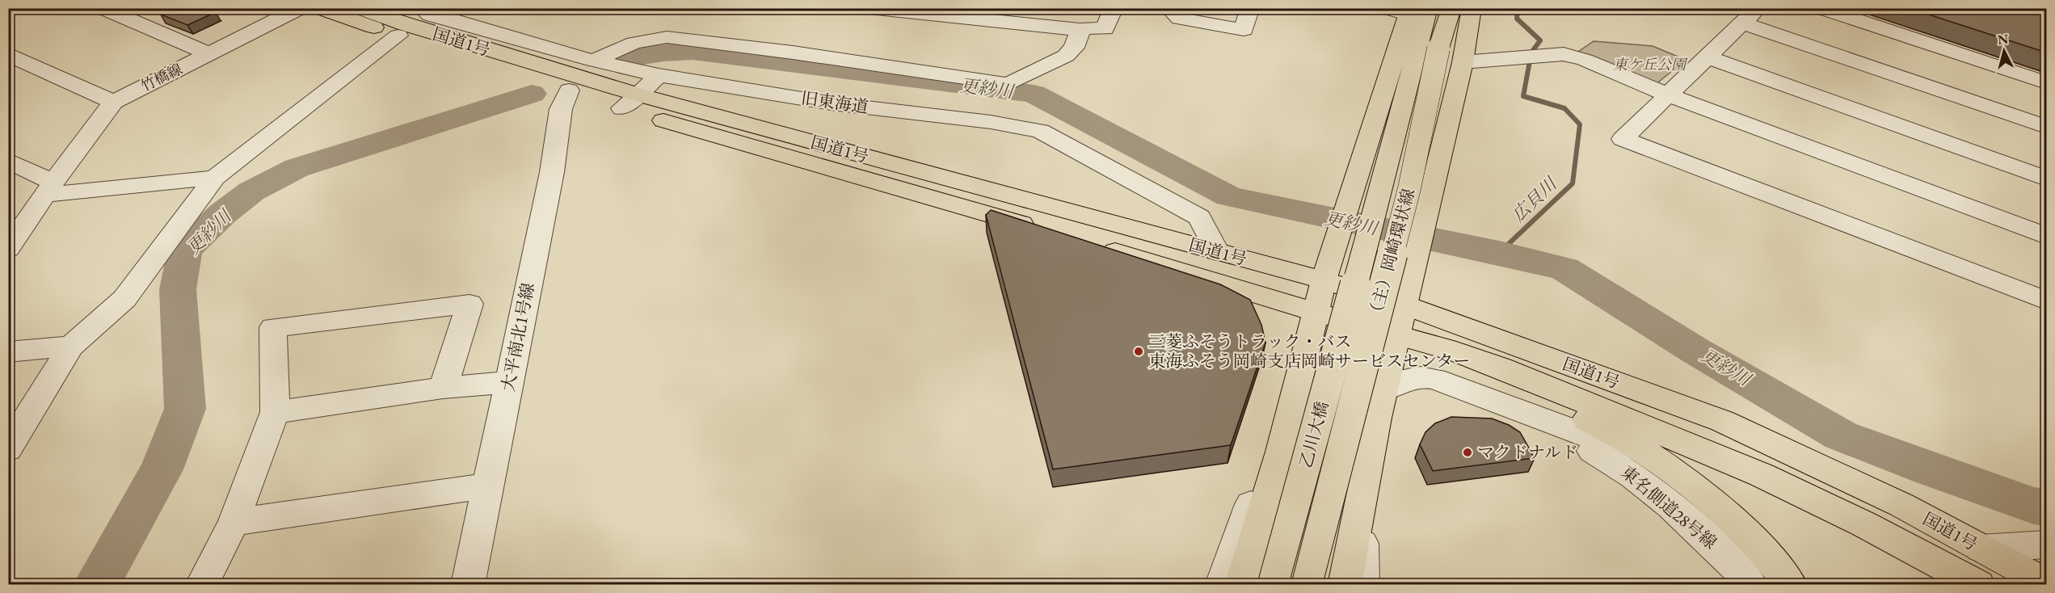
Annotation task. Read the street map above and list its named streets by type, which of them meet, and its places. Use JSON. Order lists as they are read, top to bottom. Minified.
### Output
{"streets":{"main road":["国道1号","（主）岡崎環状線","乙川大橋"],"street":["竹橋線","旧東海道","大平南北1号線","東名側道28号線"]},"crossings":[["国道1号","旧東海道"],["国道1号","大平南北1号線"],["（主）岡崎環状線","乙川大橋"]],"water":["更紗川","広貝川"],"parks":["東ケ丘公園"],"places":["三菱ふそうトラック・バス 東海ふそう岡崎支店岡崎サービスセンター","マクドナルド"],"north":"top"}
